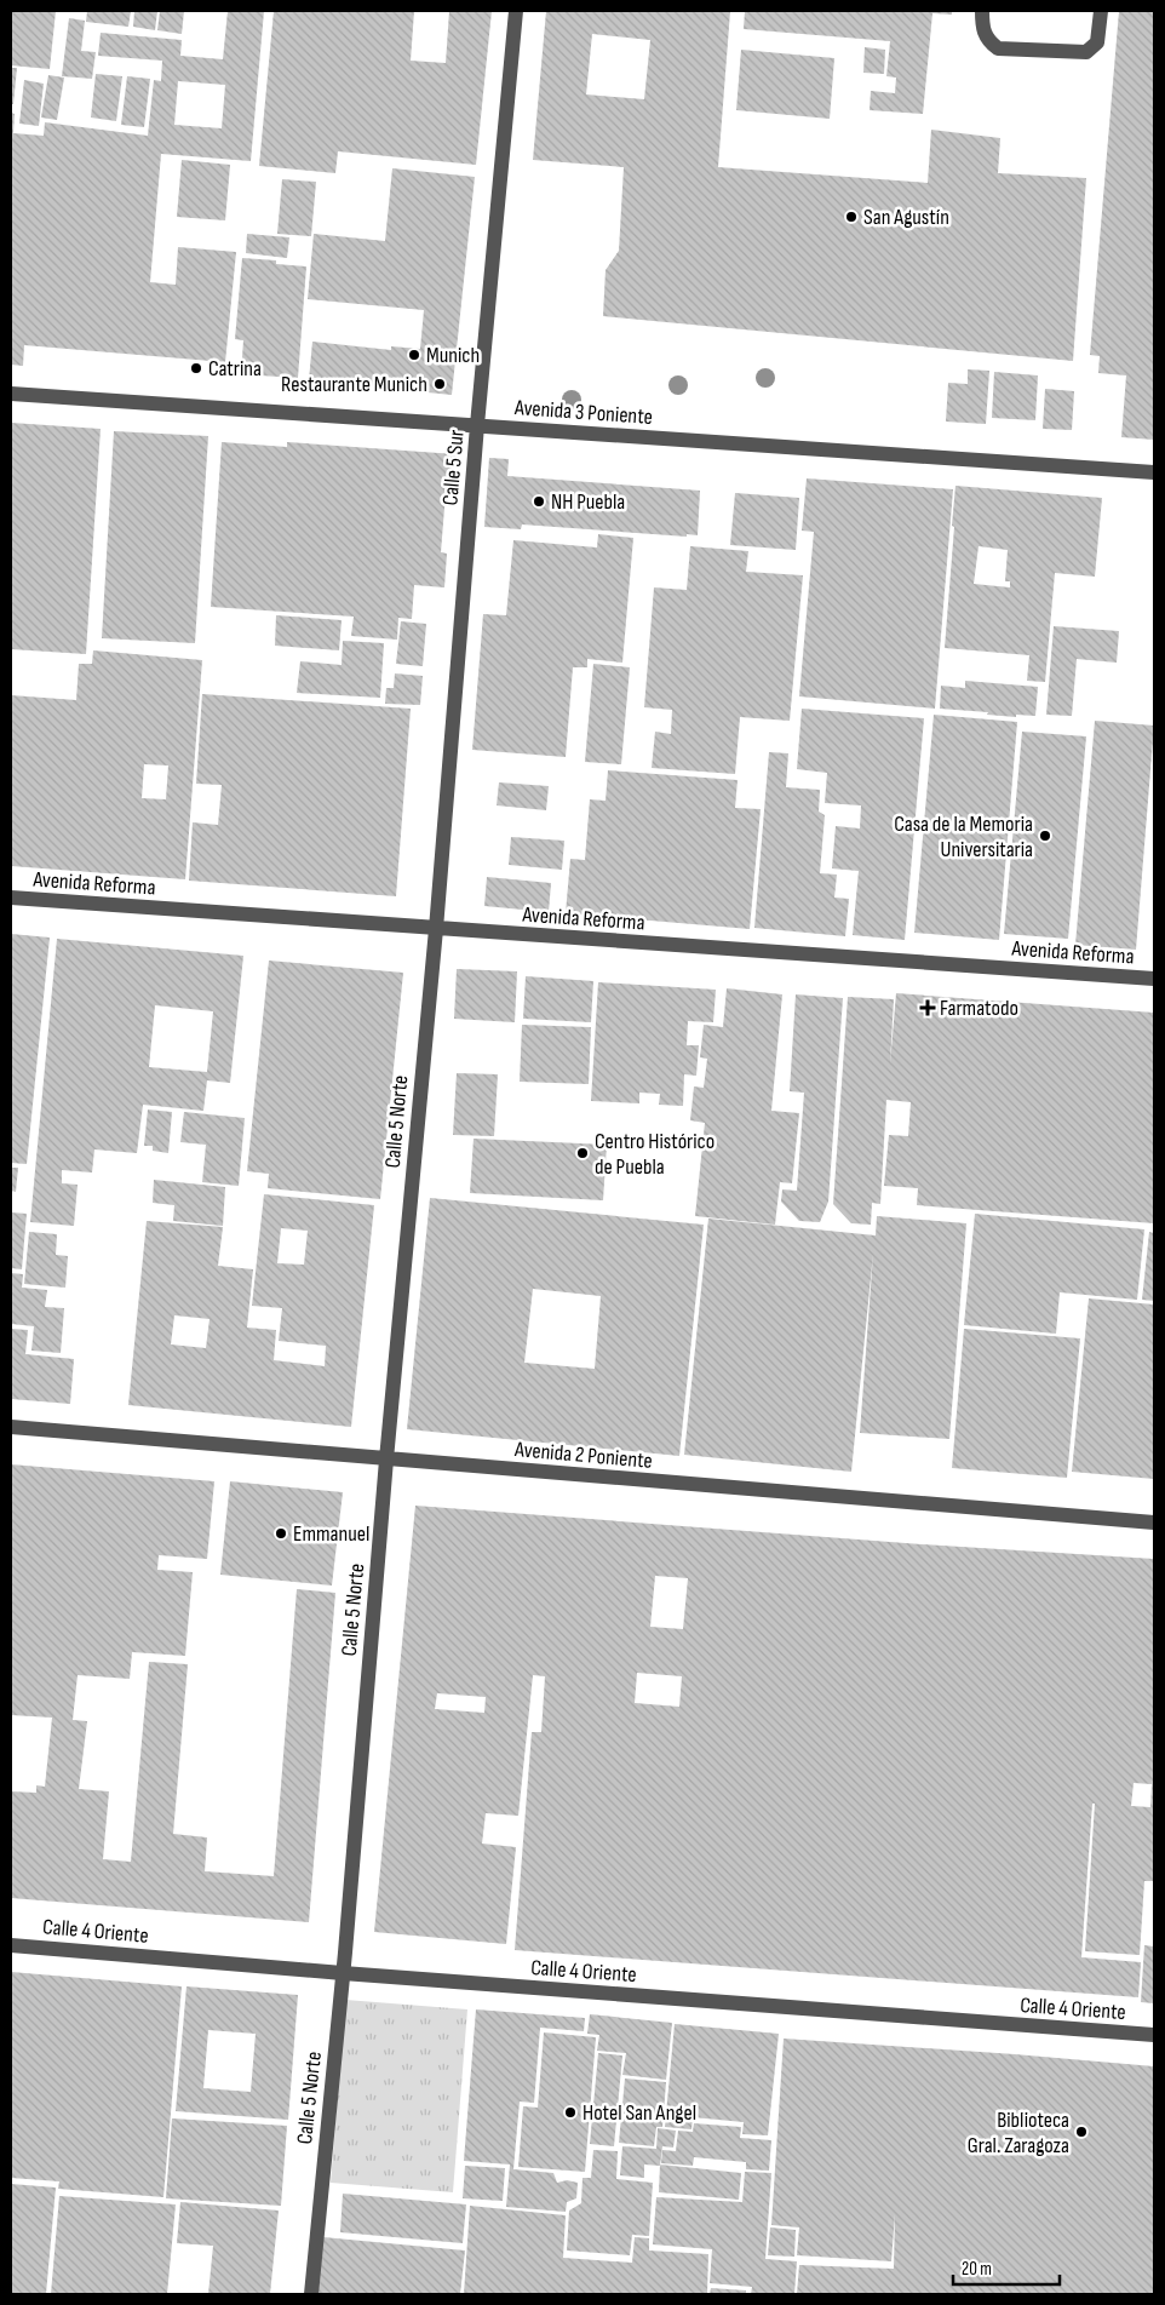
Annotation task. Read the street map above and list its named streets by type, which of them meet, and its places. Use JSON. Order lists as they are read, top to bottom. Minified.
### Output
{"streets":{"street":["Avenida 3 Poniente","Calle 5 Sur","Avenida Reforma","Calle 5 Norte","Avenida 2 Poniente","Calle 4 Oriente"]},"crossings":[["Avenida 3 Poniente","Calle 5 Sur"],["Calle 5 Sur","Avenida Reforma"],["Calle 5 Sur","Calle 5 Norte"],["Avenida Reforma","Calle 5 Norte"],["Calle 5 Norte","Avenida 2 Poniente"],["Calle 5 Norte","Calle 4 Oriente"]],"places":{"other":["San Agustín","Munich","Catrina","Restaurante Munich","NH Puebla","Casa de la Memoria Universitaria","Centro Histórico de Puebla","Emmanuel","Hotel San Angel","Biblioteca Gral. Zaragoza"],"health":["Farmatodo"]},"scale_bar":"20 m"}
